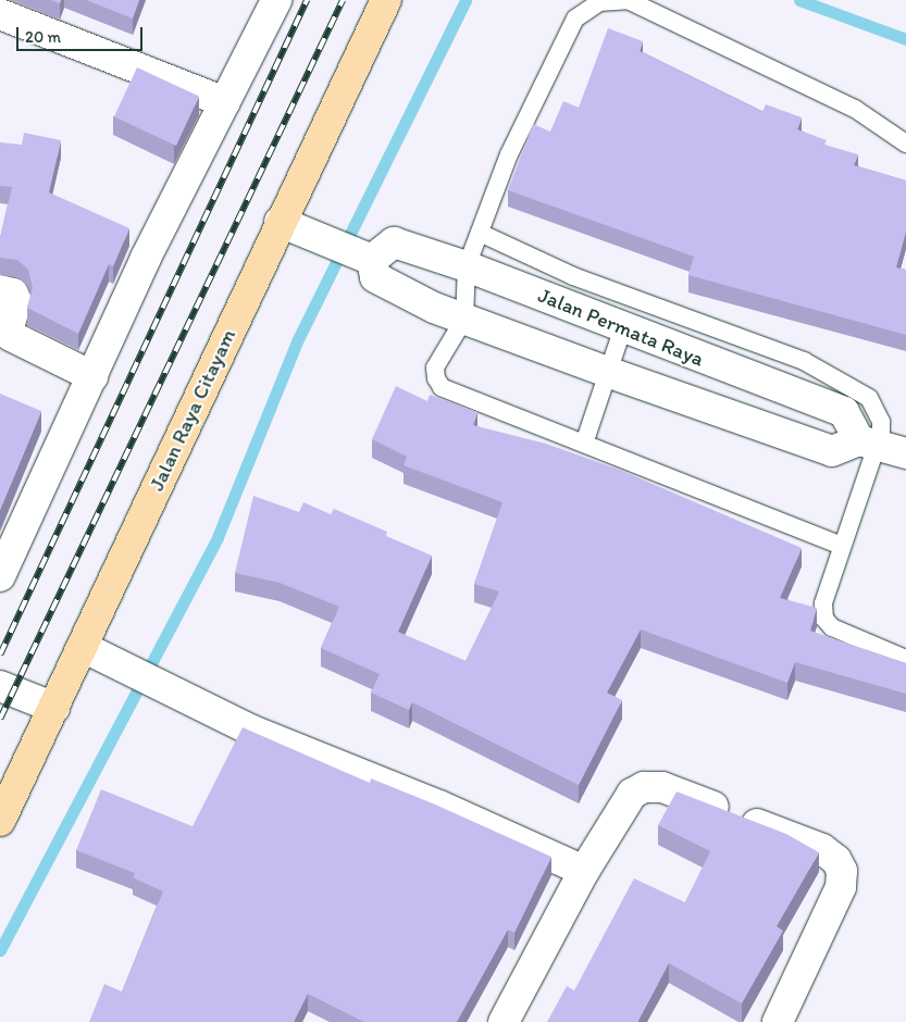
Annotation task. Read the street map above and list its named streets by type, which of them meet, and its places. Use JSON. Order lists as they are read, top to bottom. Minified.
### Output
{"streets":{"main road":["Jalan Raya Citayam"],"street":["Jalan Permata Raya"]},"scale_bar":"20 m"}
